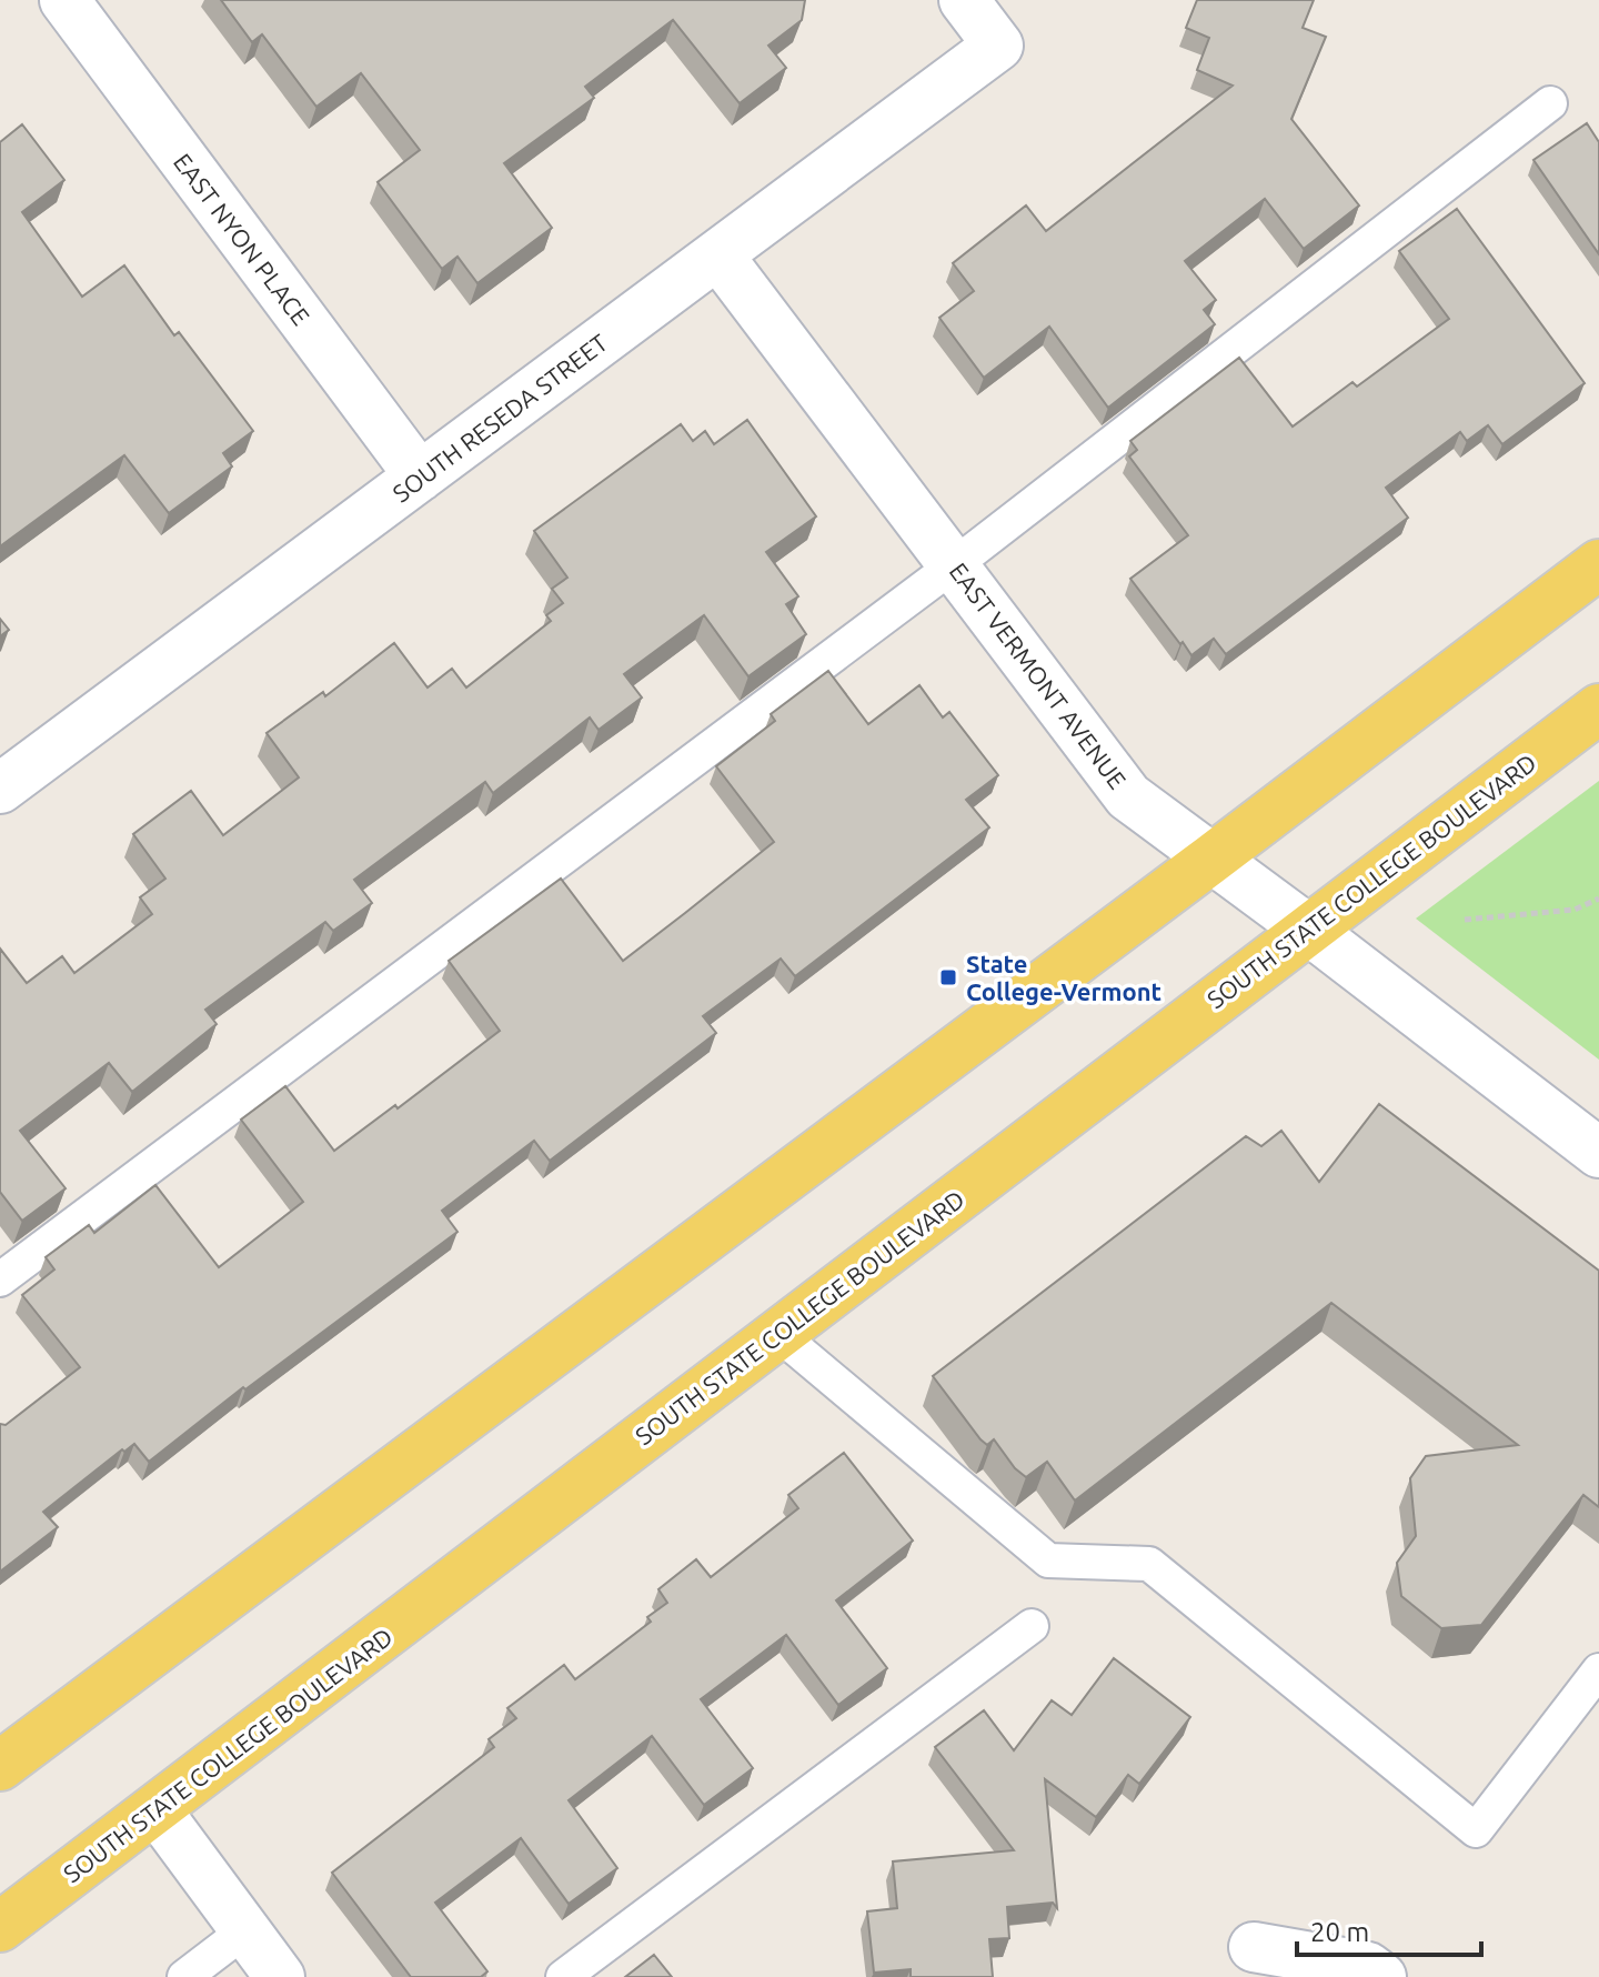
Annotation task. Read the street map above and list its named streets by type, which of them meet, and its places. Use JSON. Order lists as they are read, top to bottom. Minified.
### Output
{"streets":{"main road":["SOUTH STATE COLLEGE BOULEVARD"],"street":["EAST NYON PLACE","SOUTH RESEDA STREET","EAST VERMONT AVENUE"]},"crossings":[["EAST NYON PLACE","SOUTH RESEDA STREET"],["SOUTH RESEDA STREET","EAST VERMONT AVENUE"],["EAST VERMONT AVENUE","SOUTH STATE COLLEGE BOULEVARD"]],"places":{"transit":["State College-Vermont"]},"scale_bar":"20 m"}
